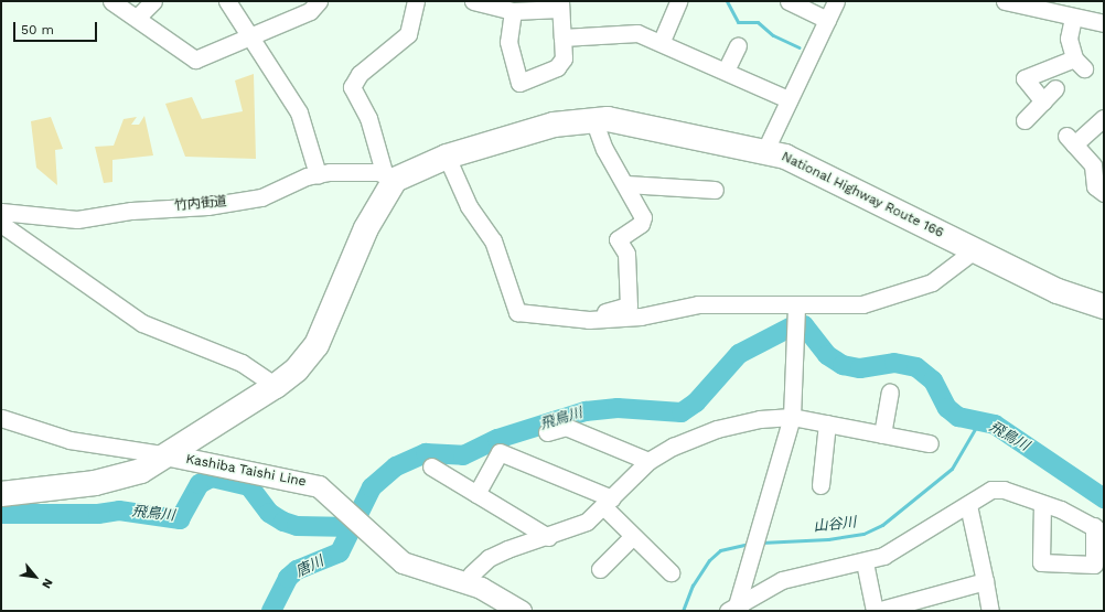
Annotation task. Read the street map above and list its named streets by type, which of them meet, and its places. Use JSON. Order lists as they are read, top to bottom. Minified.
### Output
{"streets":{"highway":["National Highway Route 166"],"main road":["Kashiba Taishi Line"],"street":["竹内街道"]},"crossings":[["National Highway Route 166","竹内街道"]],"water":["飛鳥川","山谷川","唐川"],"scale_bar":"50 m","north":"bottom right"}
